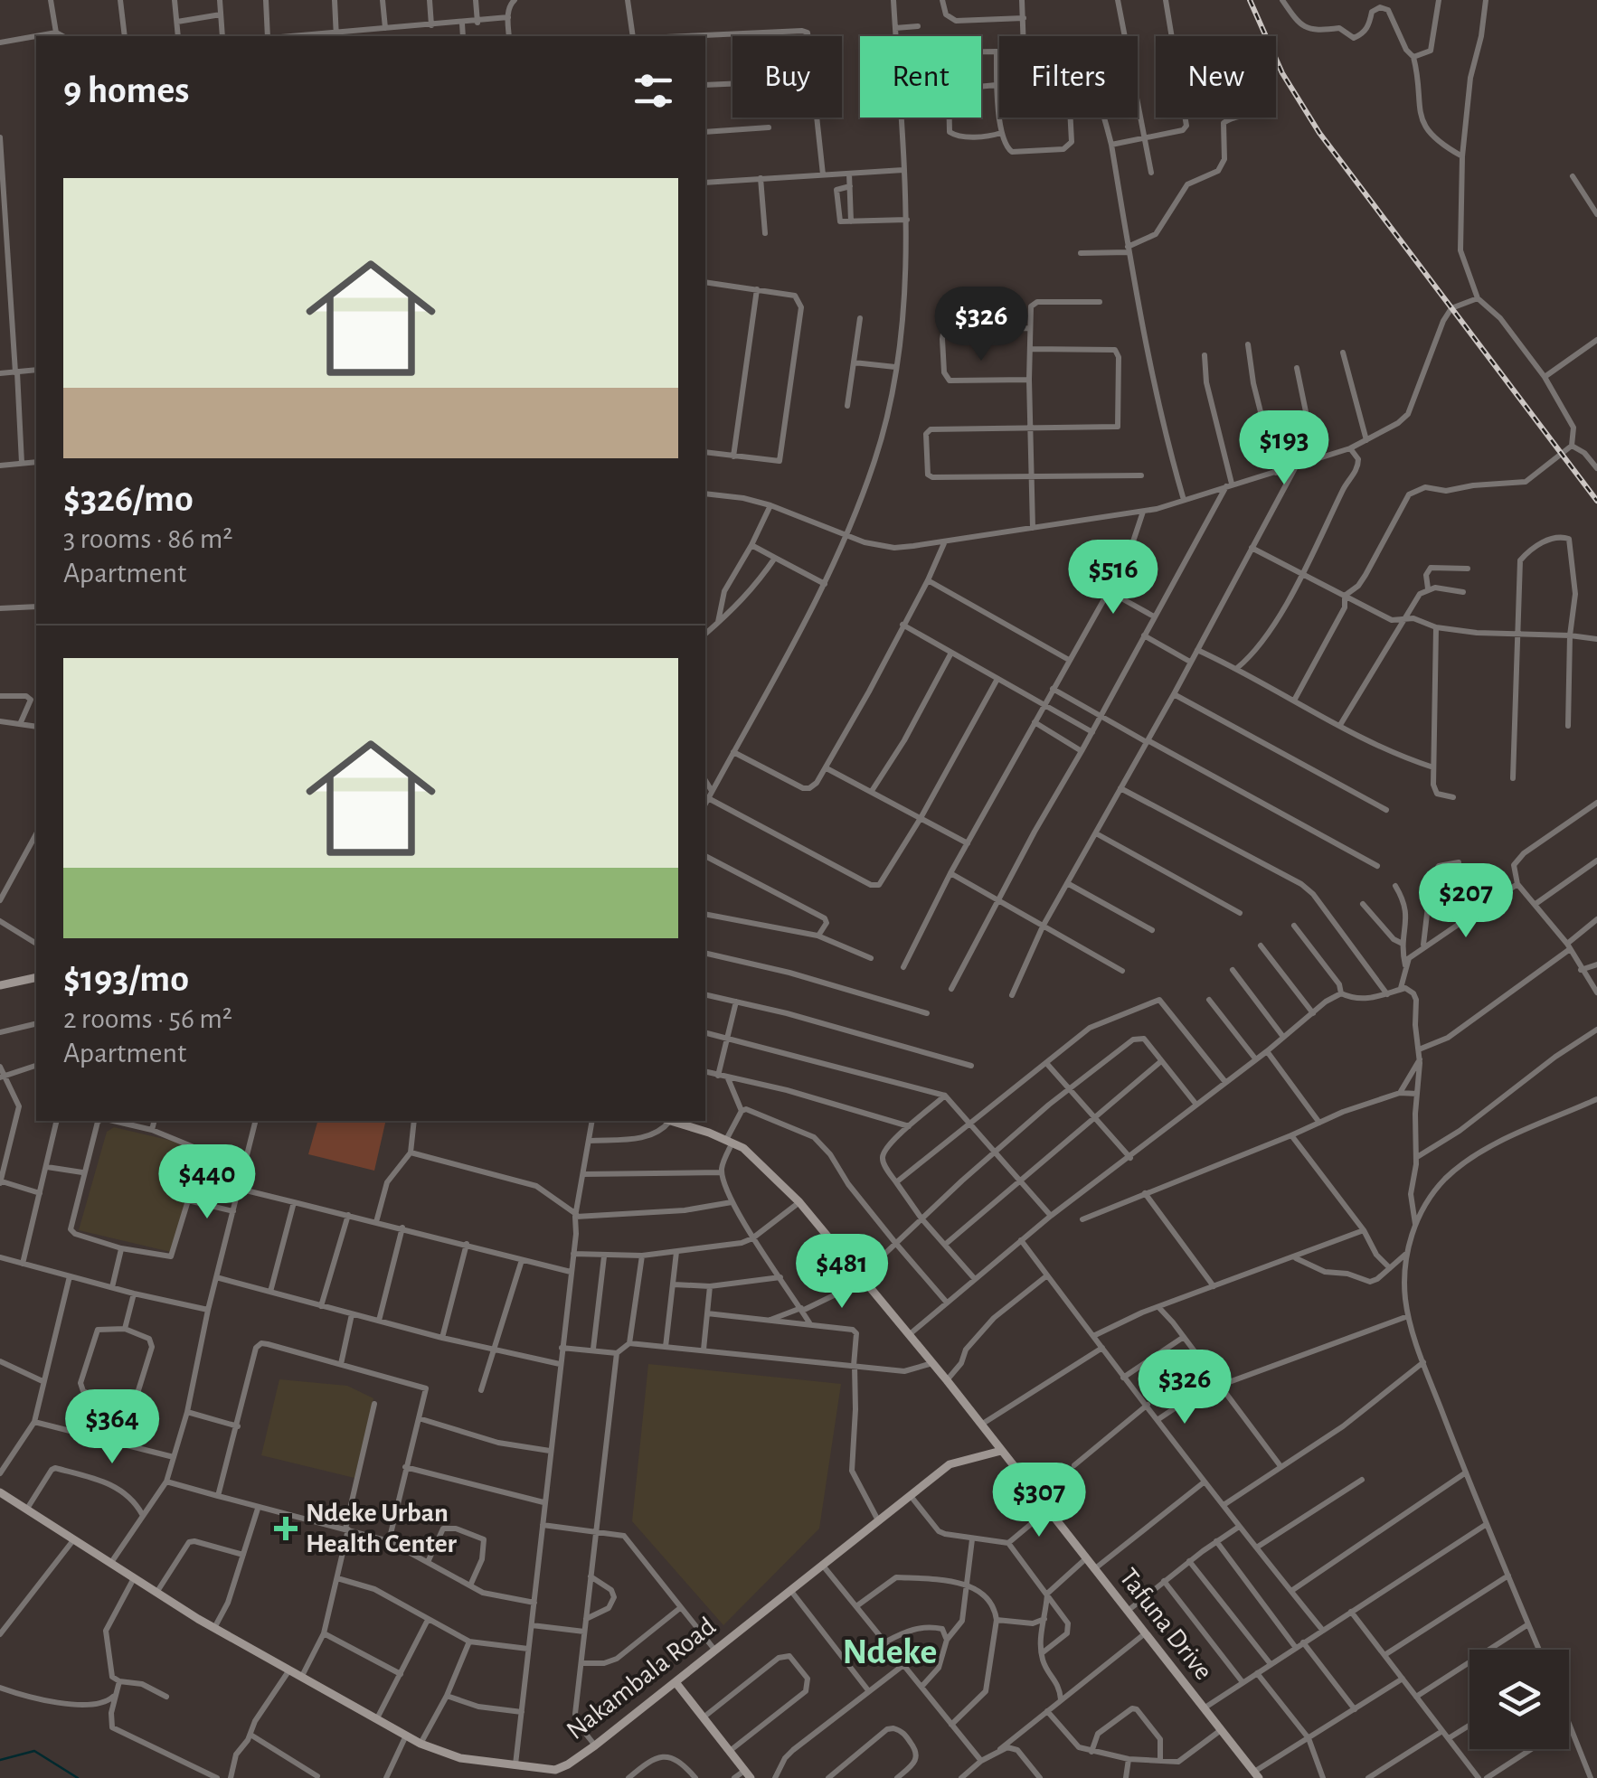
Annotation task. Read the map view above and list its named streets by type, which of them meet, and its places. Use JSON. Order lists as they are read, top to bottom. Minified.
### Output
{"streets":{"main road":["Tafuna Drive","Nakambala Road"]},"crossings":[["Tafuna Drive","Nakambala Road"]],"districts":["Ndeke"],"places":{"health":["Ndeke Urban Health Center"]},"page":{"chip":["Buy","Rent","Filters","New"],"heading":"9 homes","list":[{"name":"$326/mo","note":"3 rooms · 86 m² · Apartment"},{"name":"$193/mo","note":"2 rooms · 56 m² · Apartment"}],"price":["$326","$193","$516","$207","$440","$481","$326","$364","$307"]}}
